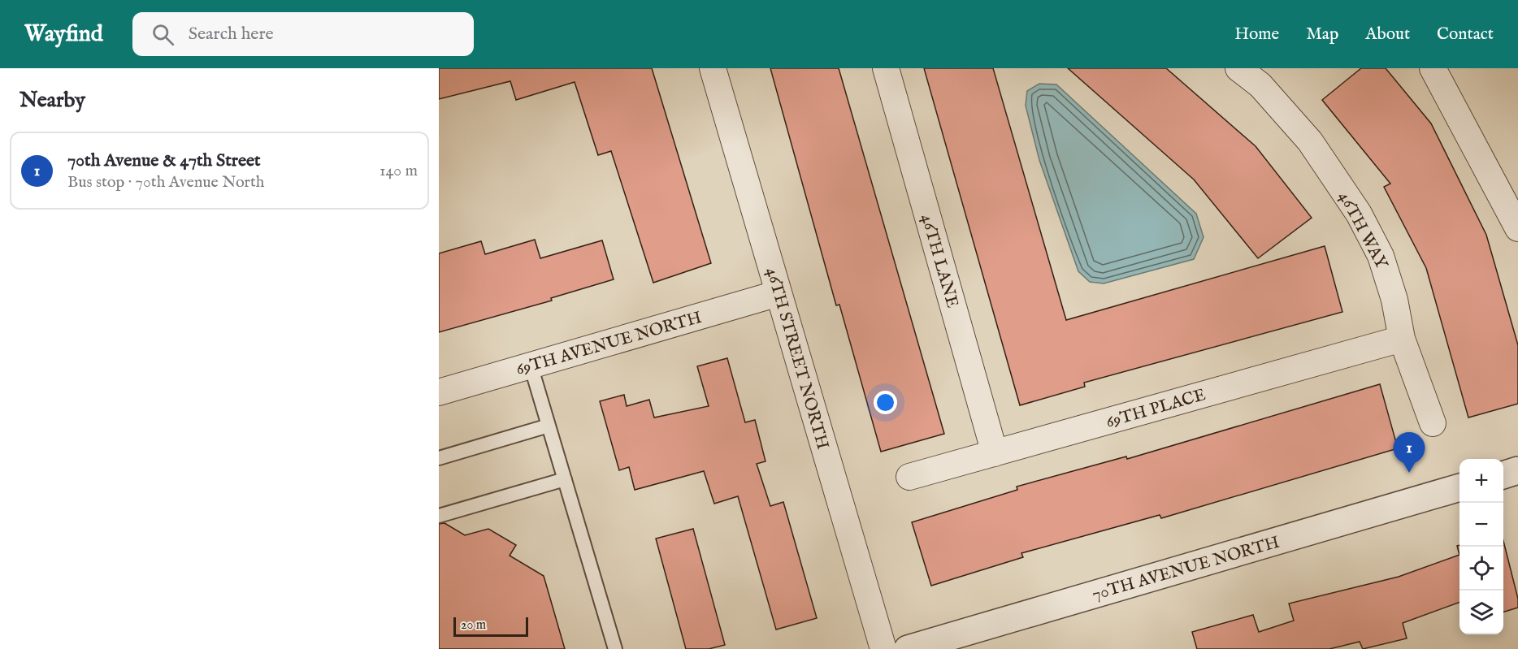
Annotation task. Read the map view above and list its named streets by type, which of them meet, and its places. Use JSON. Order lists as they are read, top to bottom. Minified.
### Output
{"streets":{"street":["46TH WAY","46TH LANE","69TH AVENUE NORTH","46TH STREET NORTH","69TH PLACE","70TH AVENUE NORTH"]},"crossings":[["46TH WAY","69TH PLACE"],["46TH LANE","69TH PLACE"],["69TH AVENUE NORTH","46TH STREET NORTH"]],"scale_bar":"20 m","page":{"header":"Wayfind","search":"Search here","nav":["Home","Map","About","Contact"],"heading":"Nearby","list":[{"mark":"1","name":"70th Avenue & 47th Street","note":"Bus stop · 70th Avenue North","value":"140 m"}],"pins":"1","map_buttons":["+","−"],"scale":"20 m"}}
